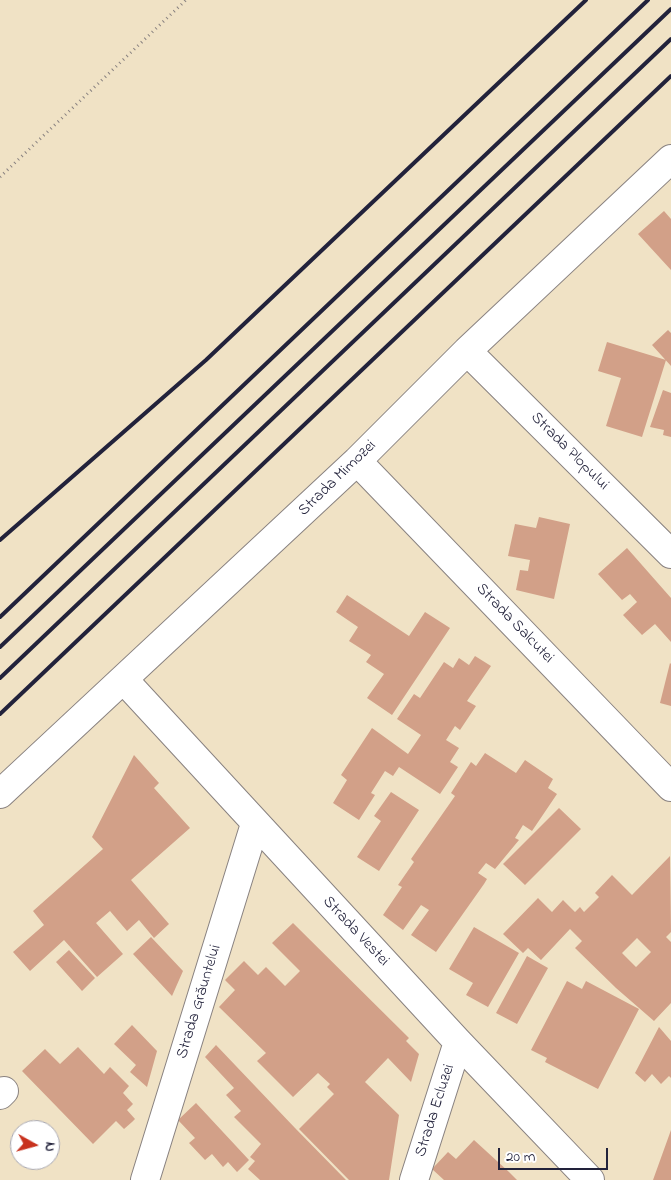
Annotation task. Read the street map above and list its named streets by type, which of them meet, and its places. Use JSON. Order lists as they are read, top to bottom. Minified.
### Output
{"streets":{"street":["Strada Plopului","Strada Mimozei","Strada Salcutei","Strada Vestei","Strada Grăuntelui","Strada Ecluzei"]},"crossings":[["Strada Plopului","Strada Mimozei"],["Strada Mimozei","Strada Salcutei"],["Strada Mimozei","Strada Vestei"],["Strada Vestei","Strada Grăuntelui"],["Strada Vestei","Strada Ecluzei"]],"scale_bar":"20 m","north":"right"}
